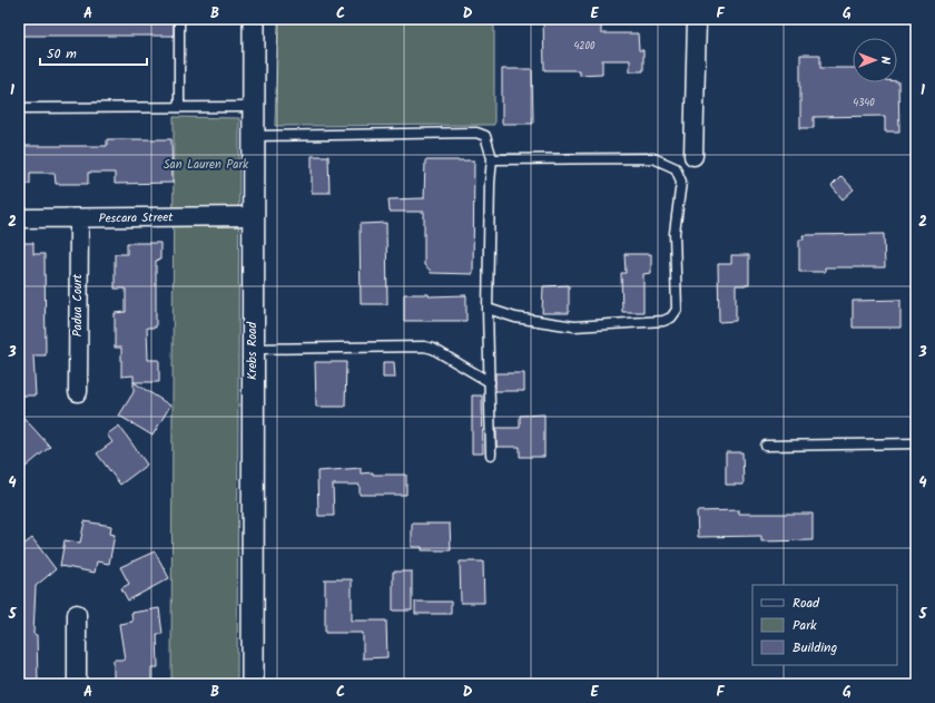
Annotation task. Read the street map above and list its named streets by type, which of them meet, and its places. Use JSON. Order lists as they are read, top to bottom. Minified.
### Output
{"streets":{"street":["Pescara Street","Padua Court","Krebs Road"]},"crossings":[["Pescara Street","Padua Court"],["Pescara Street","Krebs Road"]],"parks":["San Lauren Park"],"house_numbers":["4200","4340"],"legend":["Road","Park","Building"],"scale_bar":"50 m","north":"right","grid":{"columns":["A","B","C","D","E","F","G"],"rows":["1","2","3","4","5"]}}
